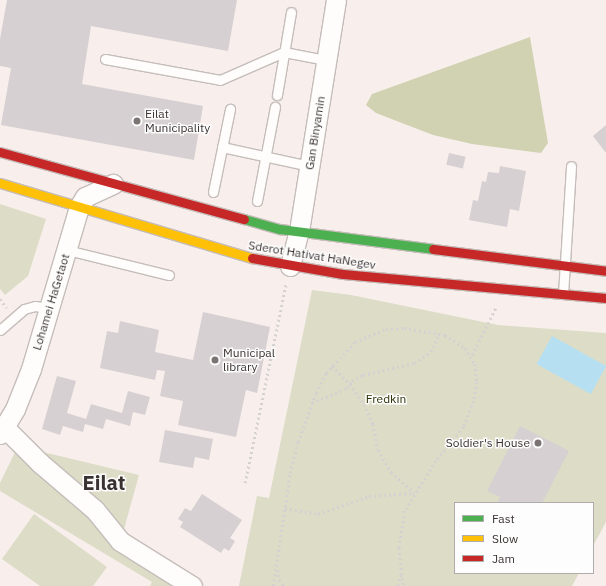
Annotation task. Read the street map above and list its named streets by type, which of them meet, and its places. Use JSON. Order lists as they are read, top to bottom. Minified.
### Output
{"streets":{"main road":["Sderot Hativat HaNegev"],"street":["Gan Binyamin","Lohamei HaGetaot"]},"crossings":[["Gan Binyamin","Sderot Hativat HaNegev"],["Sderot Hativat HaNegev","Lohamei HaGetaot"]],"districts":["Eilat"],"parks":["Fredkin"],"places":["Eilat Municipality","Municipal library","Soldier's House"],"legend":["Fast","Slow","Jam"]}
